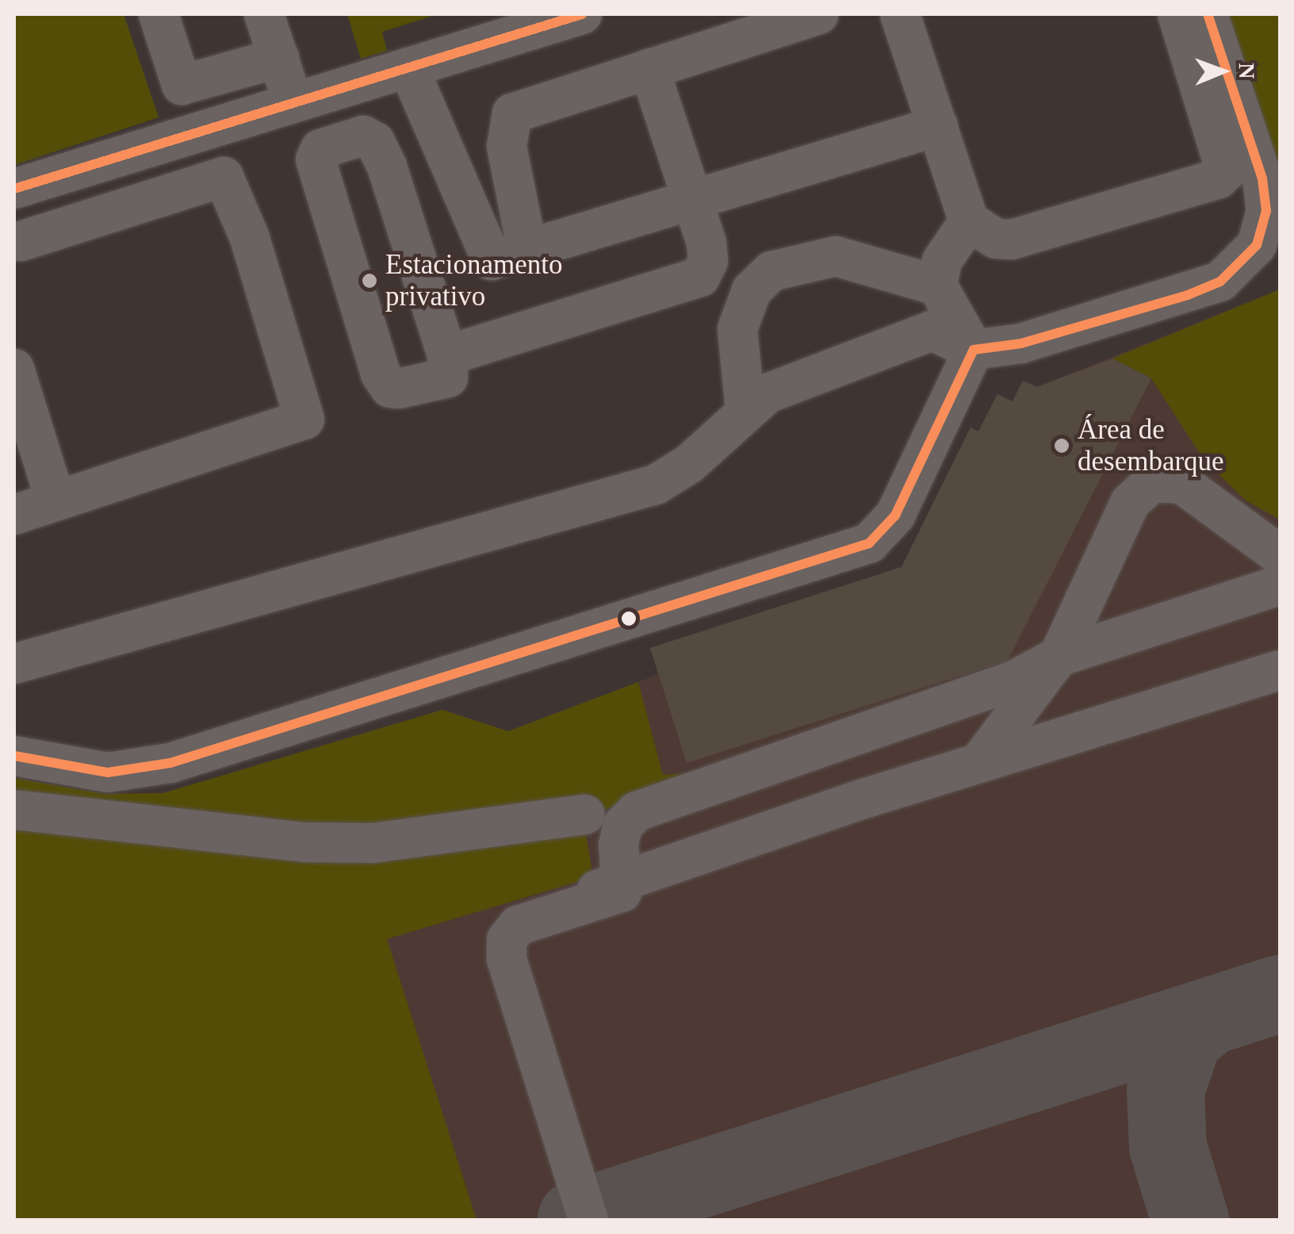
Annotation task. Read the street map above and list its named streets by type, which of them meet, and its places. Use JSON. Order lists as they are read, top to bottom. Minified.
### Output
{"places":["Estacionamento privativo","Área de desembarque"],"north":"right"}
